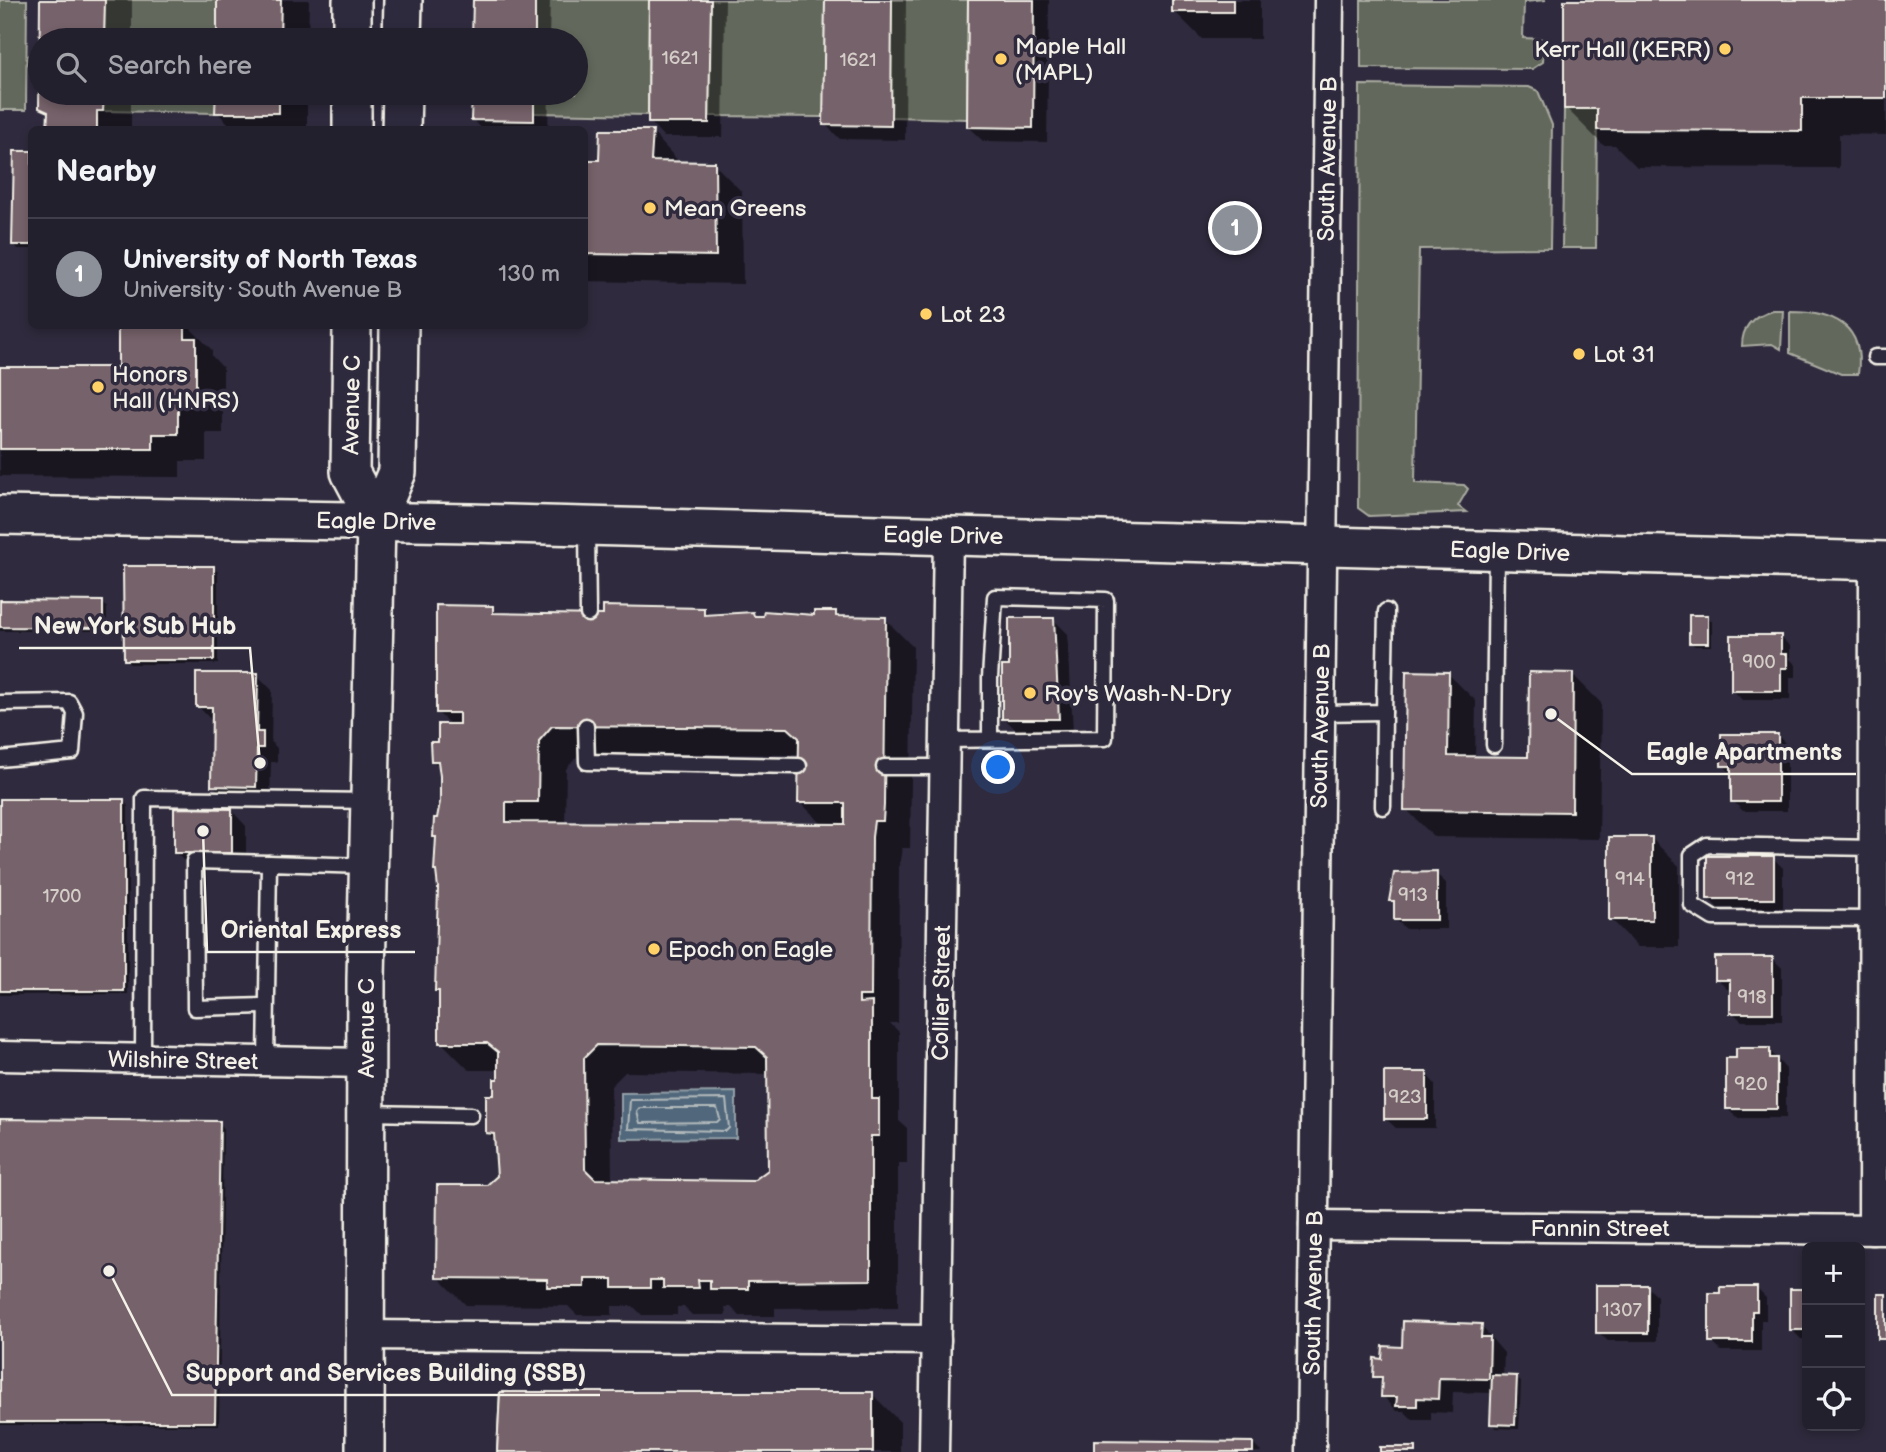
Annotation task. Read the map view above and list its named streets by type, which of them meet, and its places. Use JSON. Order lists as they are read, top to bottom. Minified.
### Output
{"streets":{"street":["South Avenue B","Avenue C","Eagle Drive","Collier Street","Wilshire Street","Fannin Street"]},"crossings":[["South Avenue B","Eagle Drive"],["South Avenue B","Fannin Street"],["Avenue C","Eagle Drive"],["Avenue C","Wilshire Street"],["Eagle Drive","Collier Street"]],"places":["Kerr Hall (KERR)","Maple Hall (MAPL)","Mean Greens","Lot 23","Lot 31","Honors Hall (HNRS)","Roy's Wash-N-Dry","Eagle Apartments","New York Sub Hub","Oriental Express","Epoch on Eagle","Support and Services Building (SSB)"],"house_numbers":["1621","1621","900","914","912","913","1700","918","920","923","1307"],"page":{"search":"Search here","heading":"Nearby","pins":"1","list":[{"mark":"1","name":"University of North Texas","note":"University · South Avenue B","value":"130 m"}],"map_buttons":["+","−"]}}
